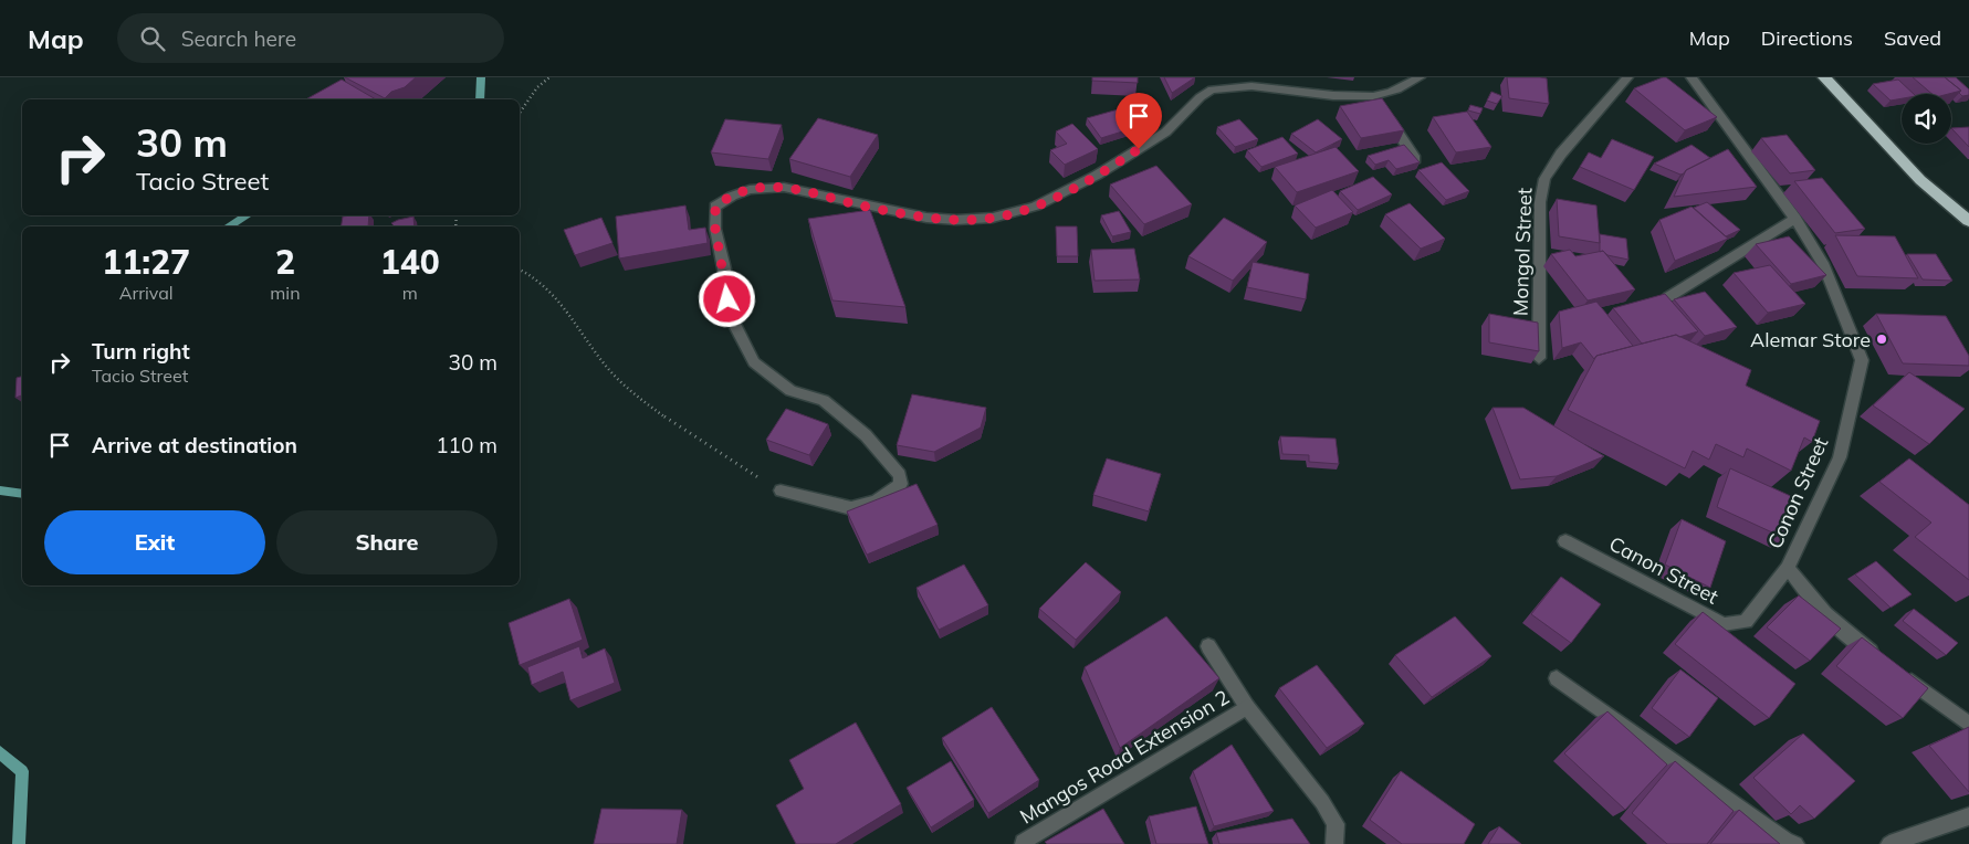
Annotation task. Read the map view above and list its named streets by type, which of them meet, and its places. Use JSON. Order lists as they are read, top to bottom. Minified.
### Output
{"streets":{"street":["Mongol Street","Conon Street","Canon Street","Mangos Road Extension 2"]},"crossings":[["Conon Street","Canon Street"]],"places":["Alemar Store"],"page":{"header":"Map","search":"Search here","nav":["Map","Directions","Saved"],"turn":["30 m","Tacio Street"],"eta":["11:27","Arrival","2","min","140","m"],"list":[{"name":"Turn right","note":"Tacio Street","value":"30 m"},{"name":"Arrive at destination","value":"110 m"}],"buttons":["Exit","Share"]}}
